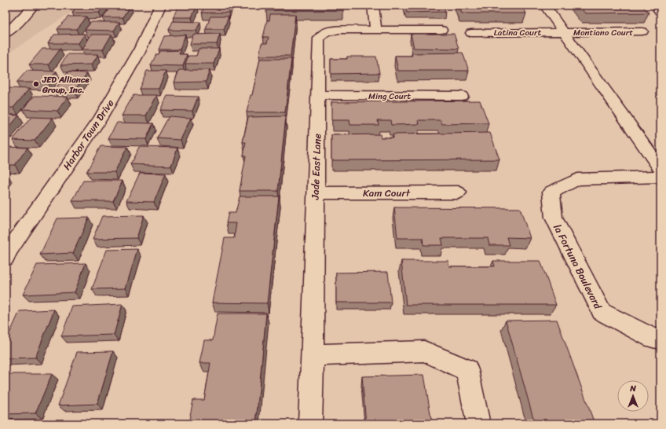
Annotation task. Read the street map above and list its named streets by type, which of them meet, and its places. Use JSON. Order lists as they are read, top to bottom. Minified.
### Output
{"streets":{"street":["Latina Court","Montiano Court","Ming Court","Harbor Town Drive","Jade East Lane","Kam Court","la Fortuna Boulevard"]},"crossings":[["Latina Court","Montiano Court"],["Ming Court","Jade East Lane"],["Jade East Lane","Kam Court"]],"places":["JED Alliance Group, Inc."],"north":"top"}
